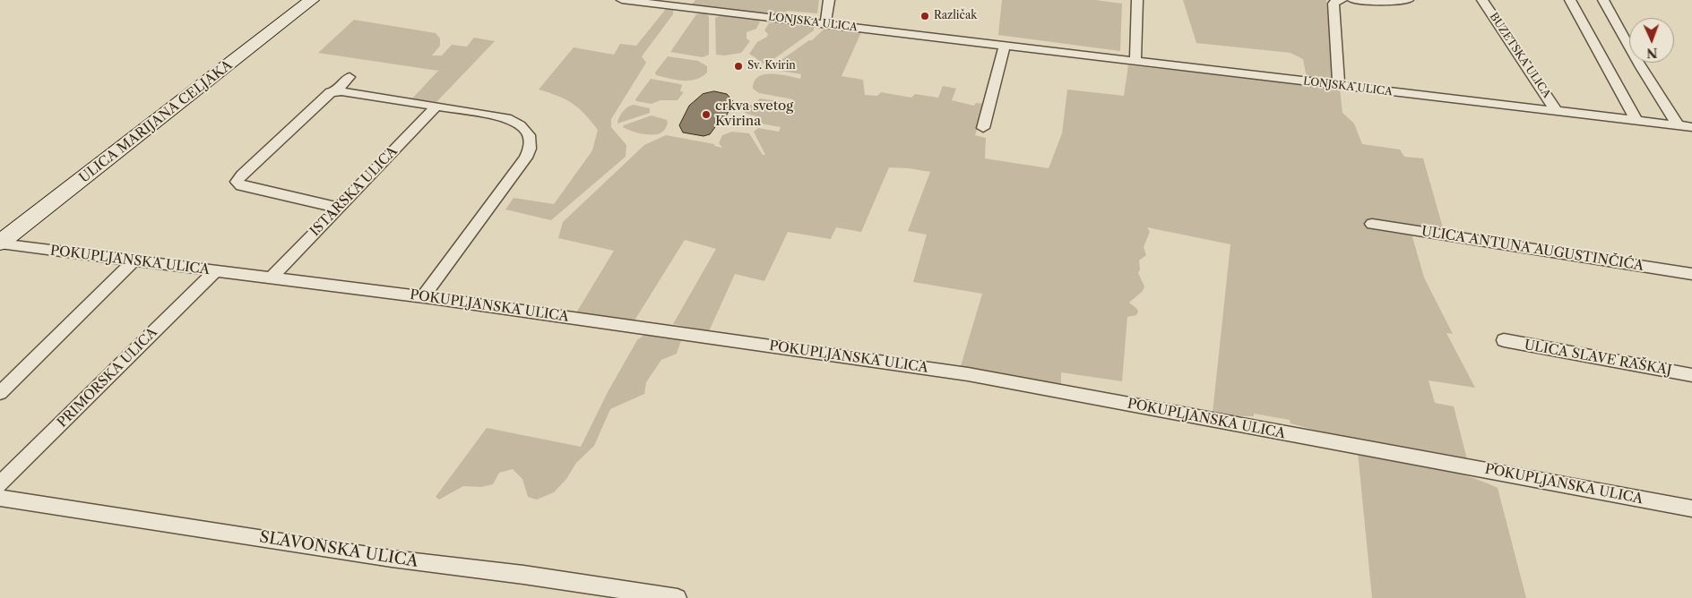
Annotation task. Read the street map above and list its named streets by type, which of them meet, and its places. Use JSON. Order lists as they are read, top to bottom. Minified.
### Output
{"streets":{"main road":["ULICA MARIJANA CELJAKA"],"street":["LONJSKA ULICA","BUZETSKA ULICA","ISTARSKA ULICA","ULICA ANTUNA AUGUSTINČIĆA","POKUPLJANSKA ULICA","ULICA SLAVE RAŠKAJ","PRIMORSKA ULICA","SLAVONSKA ULICA"]},"crossings":[["LONJSKA ULICA","BUZETSKA ULICA"],["ULICA MARIJANA CELJAKA","POKUPLJANSKA ULICA"],["ISTARSKA ULICA","POKUPLJANSKA ULICA"],["POKUPLJANSKA ULICA","PRIMORSKA ULICA"]],"places":["Različak","Sv. Kvirin","crkva svetog Kvirina"],"north":"bottom"}
